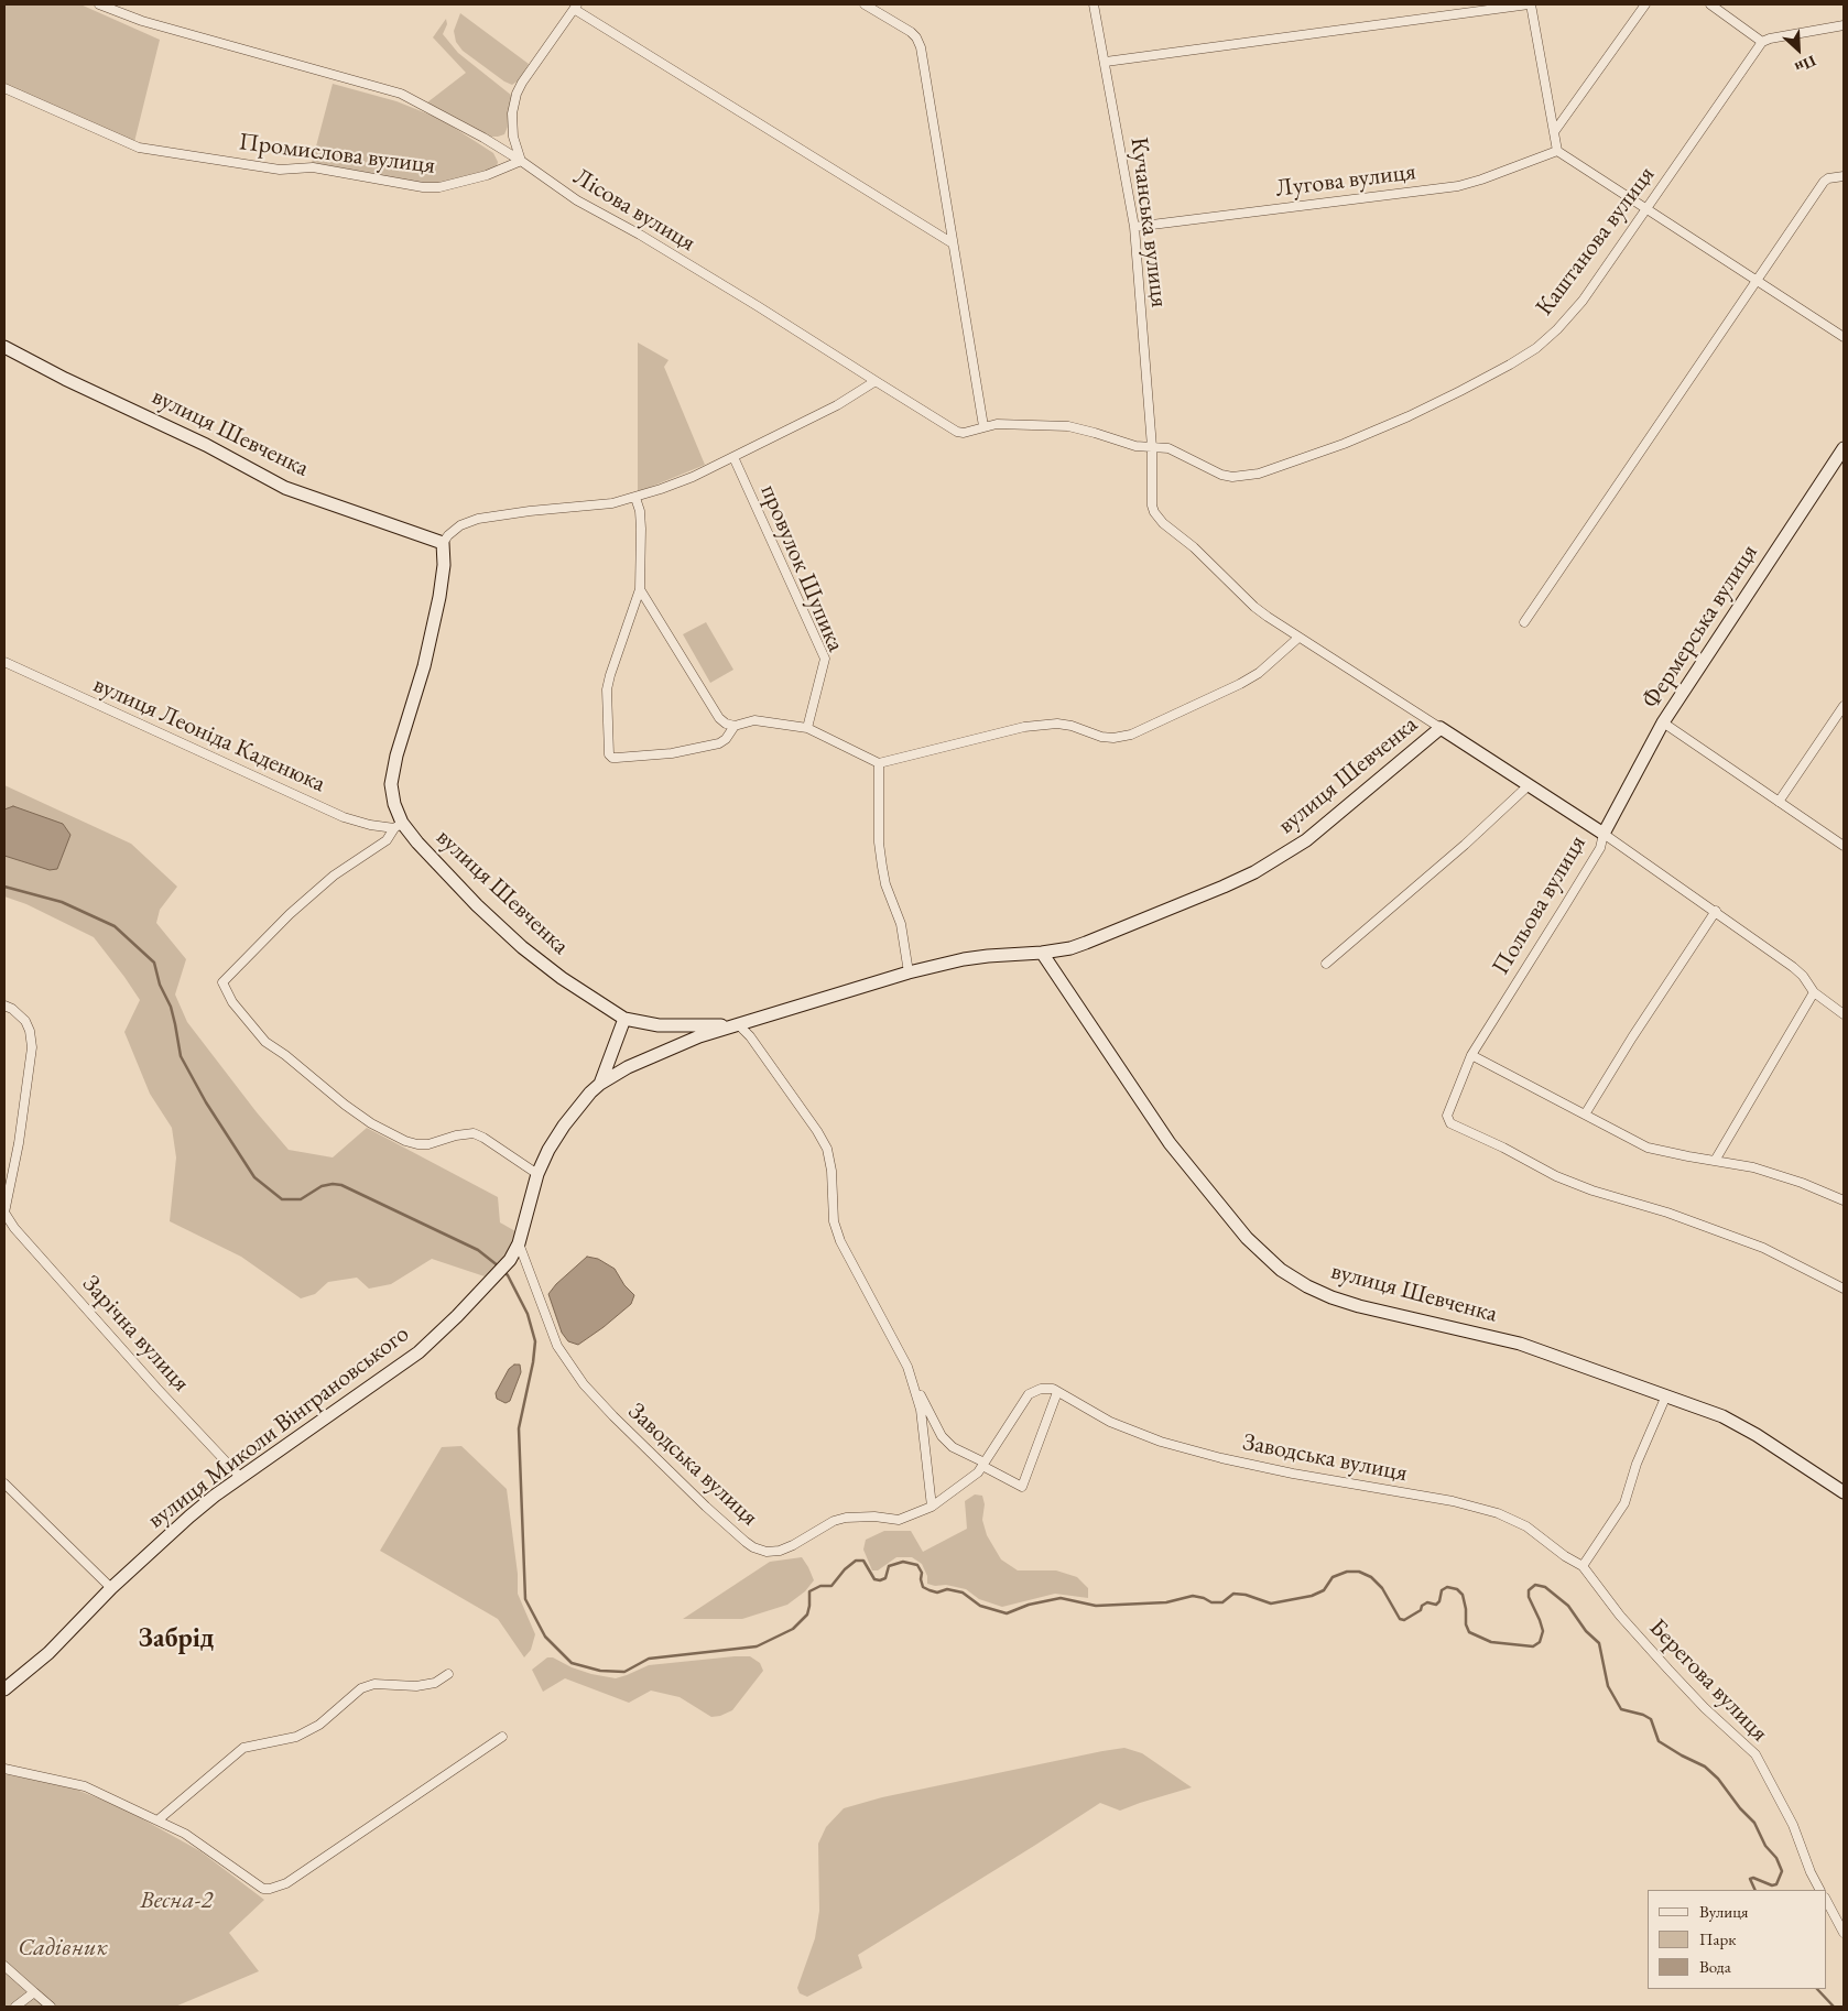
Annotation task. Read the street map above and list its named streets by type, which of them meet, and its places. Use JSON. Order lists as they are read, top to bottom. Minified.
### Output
{"streets":{"main road":["вулиця Шевченка","Фермерська вулиця","вулиця Миколи Вінграновського"],"street":["Промислова вулиця","Лугова вулиця","Лісова вулиця","Кучанська вулиця","Каштанова вулиця","провулок Шупика","вулиця Леоніда Каденюка","Польова вулиця","Зарічна вулиця","Заводська вулиця","Берегова вулиця"]},"crossings":[["Промислова вулиця","Лісова вулиця"],["Лугова вулиця","Кучанська вулиця"],["Лісова вулиця","Каштанова вулиця"],["Кучанська вулиця","Каштанова вулиця"],["Кучанська вулиця","вулиця Шевченка"],["Каштанова вулиця","вулиця Шевченка"],["вулиця Шевченка","вулиця Леоніда Каденюка"],["вулиця Шевченка","вулиця Миколи Вінграновського"],["Фермерська вулиця","Польова вулиця"],["Зарічна вулиця","вулиця Миколи Вінграновського"],["вулиця Миколи Вінграновського","Заводська вулиця"],["Заводська вулиця","Берегова вулиця"]],"districts":["Забрід"],"parks":["Весна-2","Садівник"],"legend":["Вулиця","Парк","Вода"],"north":"bottom right"}
